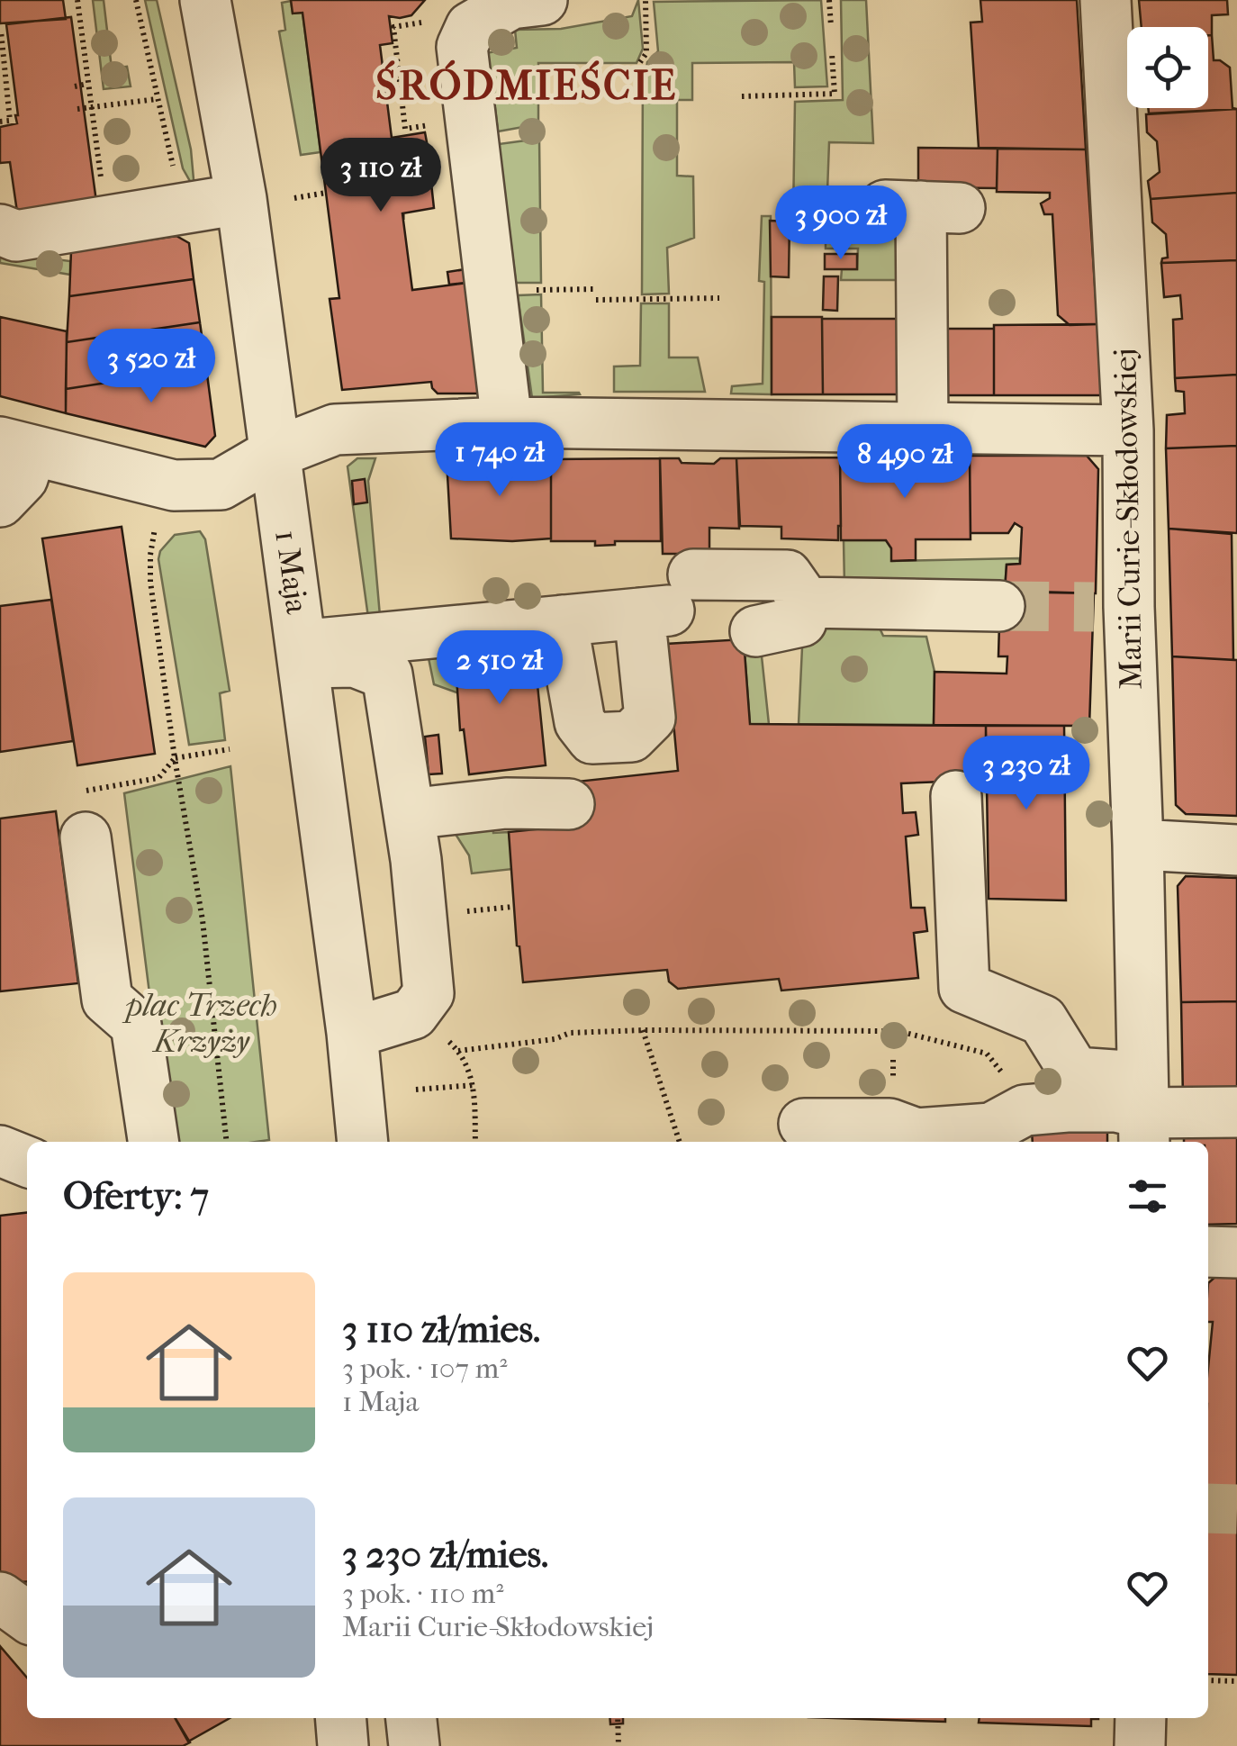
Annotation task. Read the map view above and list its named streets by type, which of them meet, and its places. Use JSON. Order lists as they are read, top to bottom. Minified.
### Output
{"streets":{"street":["Marii Curie-Skłodowskiej","1 Maja"]},"districts":["ŚRÓDMIEŚCIE"],"parks":["plac Trzech Krzyży"],"page":{"price":["3 110 zł","3 900 zł","3 520 zł","1 740 zł","8 490 zł","2 510 zł","3 230 zł"],"heading":"Oferty: 7","list":[{"name":"3 110 zł/mies.","note":"3 pok. · 107 m² · 1 Maja"},{"name":"3 230 zł/mies.","note":"3 pok. · 110 m² · Marii Curie-Skłodowskiej"}]}}
